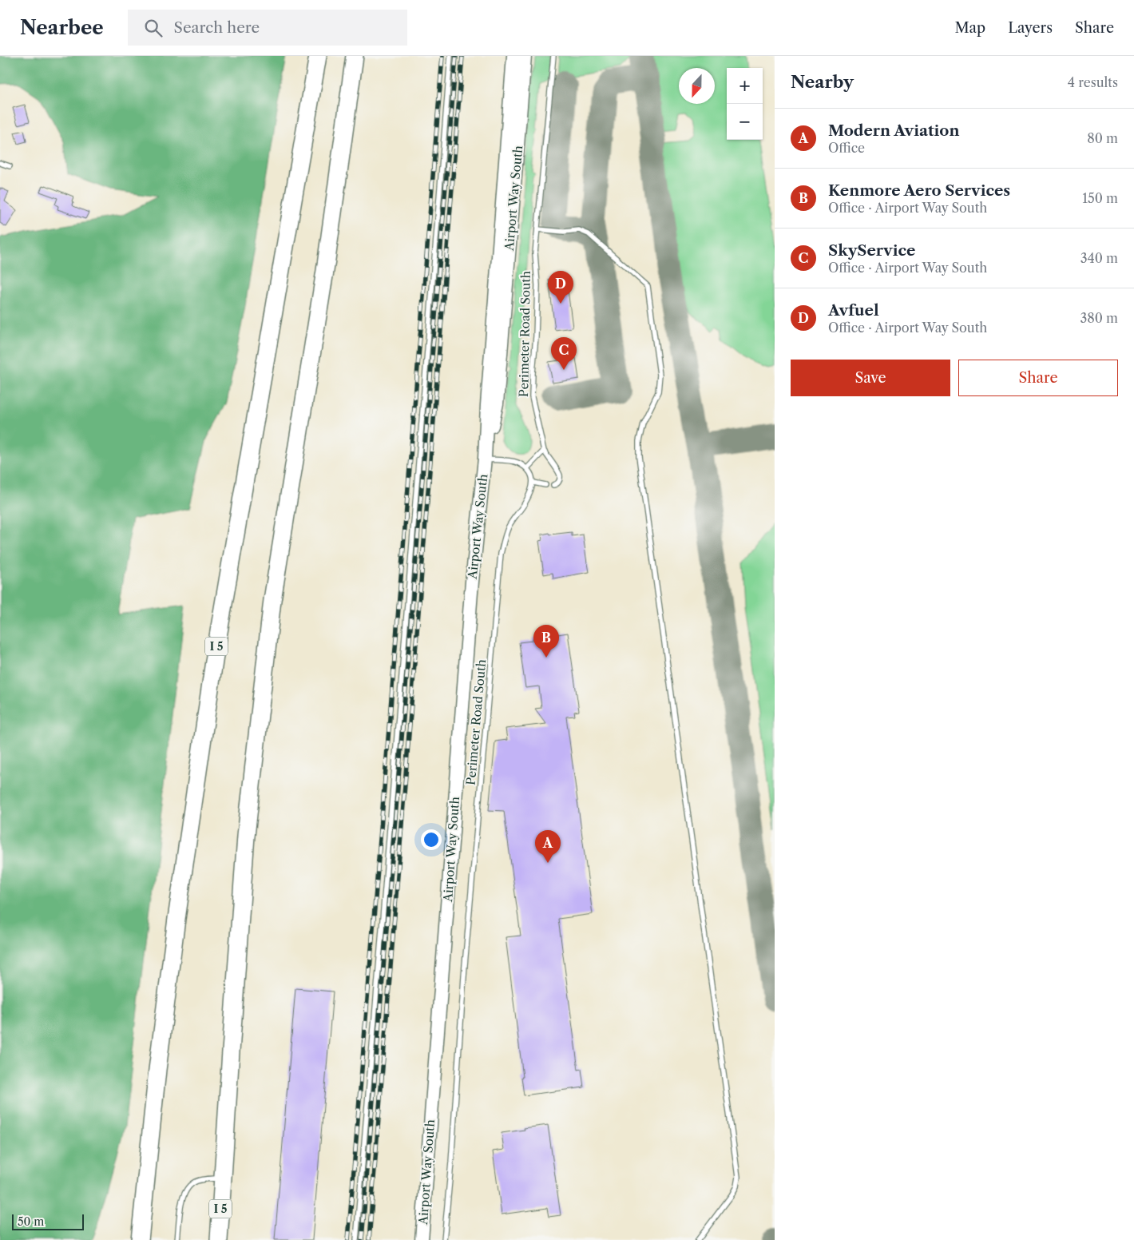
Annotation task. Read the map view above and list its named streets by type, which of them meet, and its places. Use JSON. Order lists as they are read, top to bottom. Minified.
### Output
{"streets":{"highway":["I 5"],"main road":["Airport Way South"],"lane":["Perimeter Road South"]},"scale_bar":"50 m","north":"bottom","page":{"header":"Nearbee","search":"Search here","nav":["Map","Layers","Share"],"heading":["Nearby","4 results"],"map_buttons":["+","−"],"list":[{"mark":"A","name":"Modern Aviation","note":"Office","value":"80 m"},{"mark":"B","name":"Kenmore Aero Services","note":"Office · Airport Way South","value":"150 m"},{"mark":"C","name":"SkyService","note":"Office · Airport Way South","value":"340 m"},{"mark":"D","name":"Avfuel","note":"Office · Airport Way South","value":"380 m"}],"pins":["D","C","B","A"],"buttons":["Save","Share"],"scale":"50 m"}}
